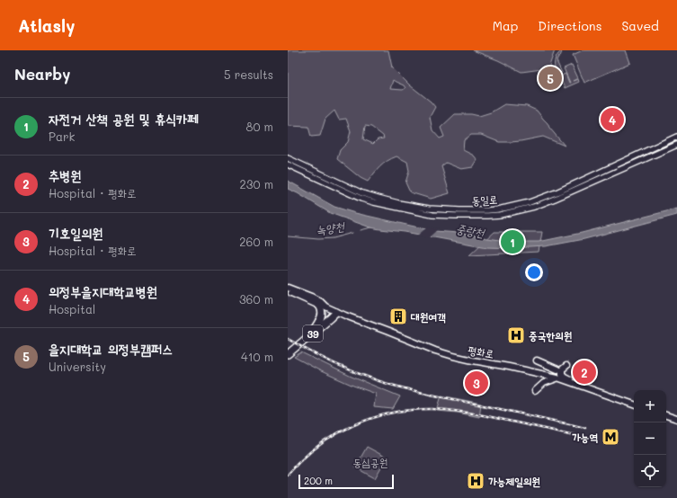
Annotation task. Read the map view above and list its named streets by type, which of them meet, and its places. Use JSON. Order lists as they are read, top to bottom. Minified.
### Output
{"streets":{"main road":["39","평화로"],"street":["동일로"]},"crossings":[["39","평화로"]],"water":["녹양천","중랑천"],"parks":["동심공원"],"places":{"building":["대원여객"],"hospital":["중국한의원","가능제일의원"],"metro station":["가능역"]},"scale_bar":"200 m","page":{"header":"Atlasly","nav":["Map","Directions","Saved"],"heading":["Nearby","5 results"],"pins":["5","4","1","2","3"],"list":[{"mark":"1","name":"자전거 산책 공원 및 휴식카페","note":"Park","value":"80 m"},{"mark":"2","name":"추병원","note":"Hospital · 평화로","value":"230 m"},{"mark":"3","name":"기호일의원","note":"Hospital · 평화로","value":"260 m"},{"mark":"4","name":"의정부을지대학교병원","note":"Hospital","value":"360 m"},{"mark":"5","name":"을지대학교 의정부캠퍼스","note":"University","value":"410 m"}],"map_buttons":["+","−"],"scale":"200 m"}}
